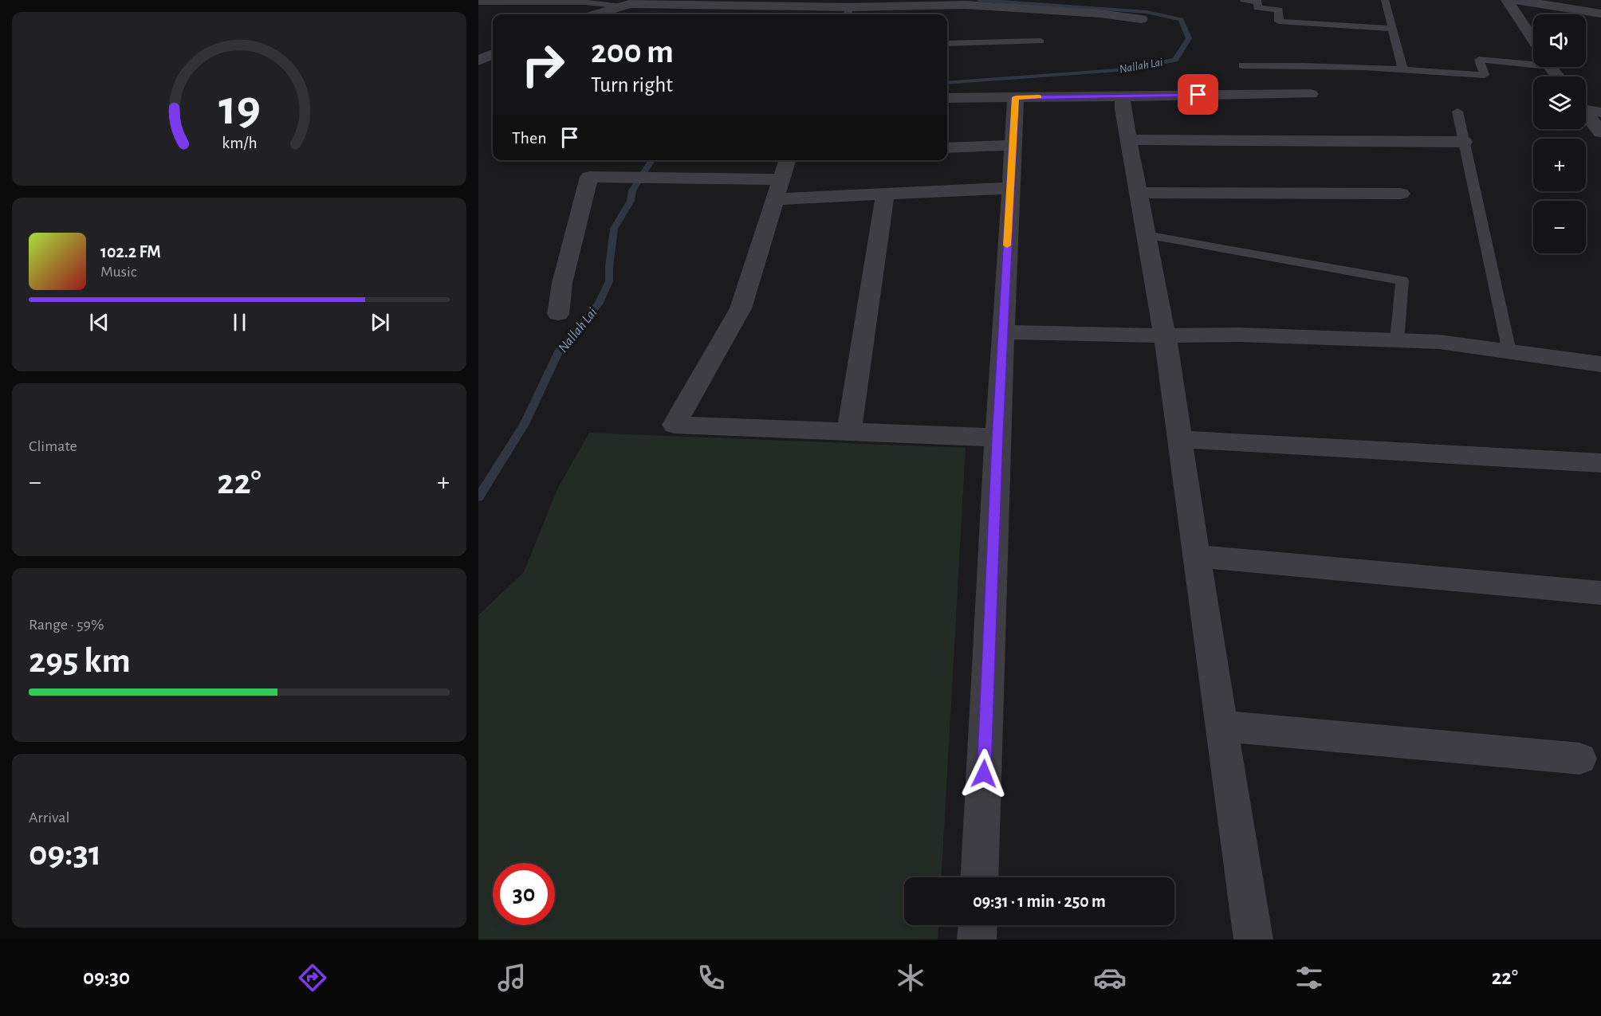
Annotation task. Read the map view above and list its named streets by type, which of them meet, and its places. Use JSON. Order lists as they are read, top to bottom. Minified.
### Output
{"water":["Nallah Lai"],"page":{"map_buttons":["+","−"],"turn":["200 m","Turn right"],"then":"Then","song":["102.2 FM","Music"],"tile":["Climate",["Range · 59%","295 km"],["Arrival","09:31"]],"heat":["−","22°","+"],"limit":"30","trip":"09:31 · 1 min · 250 m","tabs":["09:30","22°"],"gauge":["19","km/h"]}}
